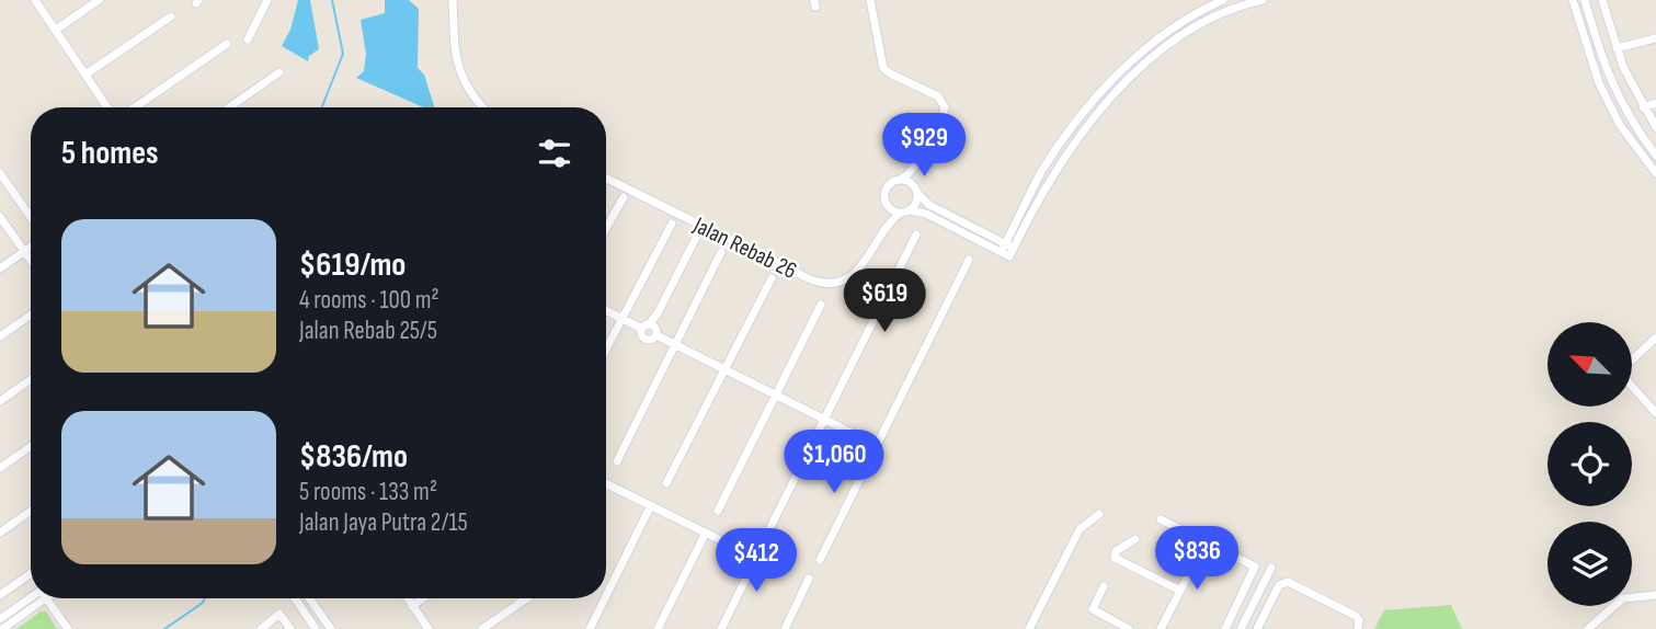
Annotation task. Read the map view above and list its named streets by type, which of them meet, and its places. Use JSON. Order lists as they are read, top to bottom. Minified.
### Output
{"streets":{"street":["Jalan Rebab 26"]},"north":"top left","page":{"heading":"5 homes","price":["$929","$619","$1,060","$836","$412"],"list":[{"name":"$619/mo","note":"4 rooms · 100 m² · Jalan Rebab 25/5"},{"name":"$836/mo","note":"5 rooms · 133 m² · Jalan Jaya Putra 2/15"}]}}
